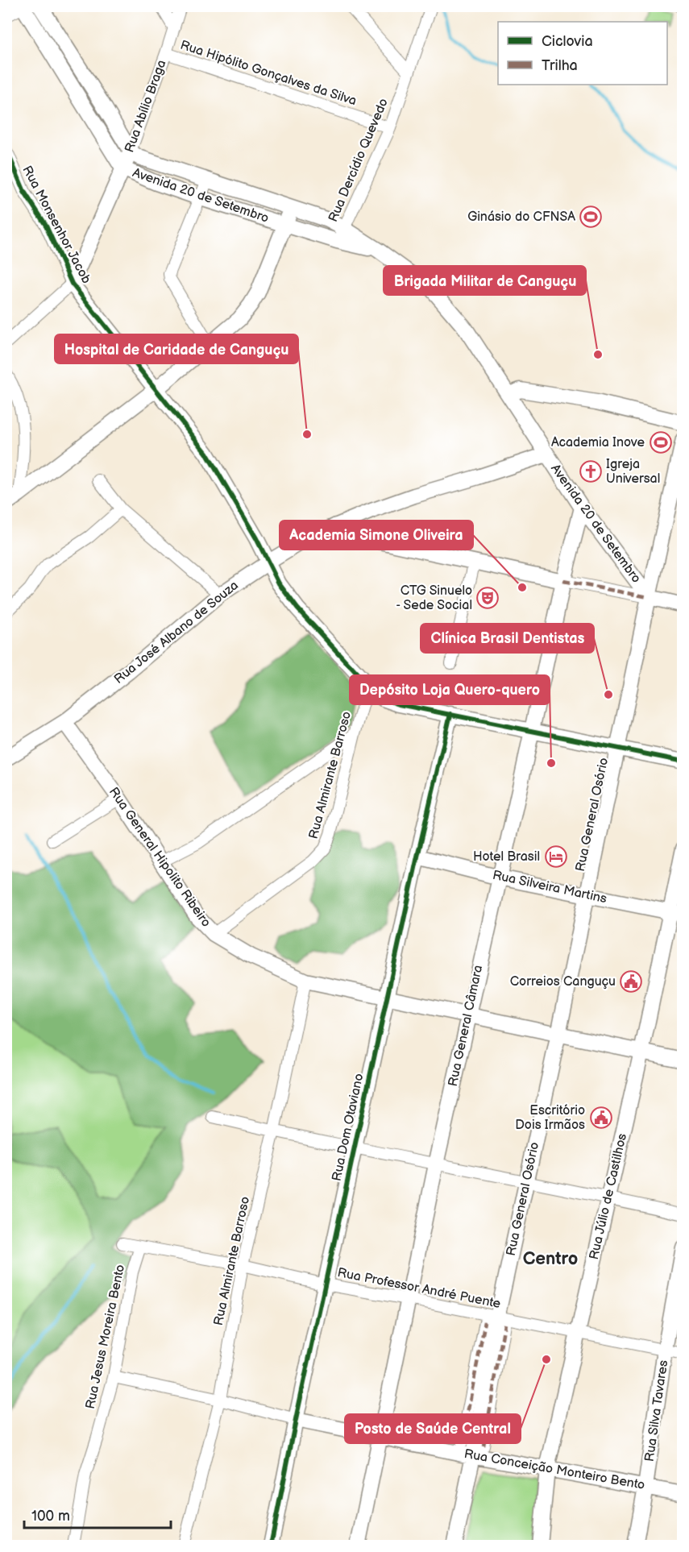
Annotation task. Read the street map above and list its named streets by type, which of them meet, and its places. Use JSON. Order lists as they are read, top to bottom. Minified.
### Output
{"streets":{"street":["Rua Hipólito Gonçalves da Silva","Rua Abílio Braga","Rua Dercídio Quevedo","Avenida 20 de Setembro","Rua Monsenhor Jacob","Rua José Albano de Souza","Rua Almirante Barroso","Rua General Osório","Rua General Hipolito Ribeiro","Rua Silveira Martins","Rua General Câmara","Rua Dom Otaviano","Rua Júlio de Castilhos","Rua Professor André Puente","Rua Jesus Moreira Bento","Rua Silva Tavares","Rua Conceição Monteiro Bento"]},"crossings":[["Rua Hipólito Gonçalves da Silva","Rua Abílio Braga"],["Rua Hipólito Gonçalves da Silva","Rua Dercídio Quevedo"],["Rua Abílio Braga","Avenida 20 de Setembro"],["Rua Abílio Braga","Rua Monsenhor Jacob"],["Rua Dercídio Quevedo","Avenida 20 de Setembro"],["Avenida 20 de Setembro","Rua José Albano de Souza"],["Avenida 20 de Setembro","Rua General Osório"],["Avenida 20 de Setembro","Rua General Câmara"],["Rua Monsenhor Jacob","Rua José Albano de Souza"],["Rua Monsenhor Jacob","Rua Almirante Barroso"],["Rua Monsenhor Jacob","Rua Dom Otaviano"],["Rua José Albano de Souza","Rua General Hipolito Ribeiro"],["Rua Almirante Barroso","Rua General Hipolito Ribeiro"],["Rua Almirante Barroso","Rua Professor André Puente"],["Rua Almirante Barroso","Rua Conceição Monteiro Bento"],["Rua General Osório","Rua General Hipolito Ribeiro"],["Rua General Osório","Rua Silveira Martins"],["Rua General Osório","Rua Professor André Puente"],["Rua General Osório","Rua Conceição Monteiro Bento"],["Rua General Hipolito Ribeiro","Rua General Câmara"],["Rua General Hipolito Ribeiro","Rua Dom Otaviano"],["Rua General Hipolito Ribeiro","Rua Júlio de Castilhos"],["Rua Silveira Martins","Rua General Câmara"],["Rua Silveira Martins","Rua Dom Otaviano"],["Rua Silveira Martins","Rua Júlio de Castilhos"],["Rua General Câmara","Rua Professor André Puente"],["Rua General Câmara","Rua Conceição Monteiro Bento"],["Rua Dom Otaviano","Rua Professor André Puente"],["Rua Dom Otaviano","Rua Conceição Monteiro Bento"],["Rua Júlio de Castilhos","Rua Professor André Puente"],["Rua Júlio de Castilhos","Rua Conceição Monteiro Bento"],["Rua Professor André Puente","Rua Jesus Moreira Bento"],["Rua Professor André Puente","Rua Silva Tavares"],["Rua Jesus Moreira Bento","Rua Conceição Monteiro Bento"],["Rua Silva Tavares","Rua Conceição Monteiro Bento"]],"districts":["Centro"],"places":{"sports":["Ginásio do CFNSA","Academia Inove"],"other":["Brigada Militar de Canguçu","Hospital de Caridade de Canguçu","Academia Simone Oliveira","Clínica Brasil Dentistas","Depósito Loja Quero-quero","Posto de Saúde Central"],"church":["Igreja Universal"],"theatre":["CTG Sinuelo - Sede Social"],"hotel":["Hotel Brasil"],"public building":["Correios Canguçu","Escritório Dois Irmãos"]},"legend":["Ciclovia","Trilha"],"scale_bar":"100 m"}
